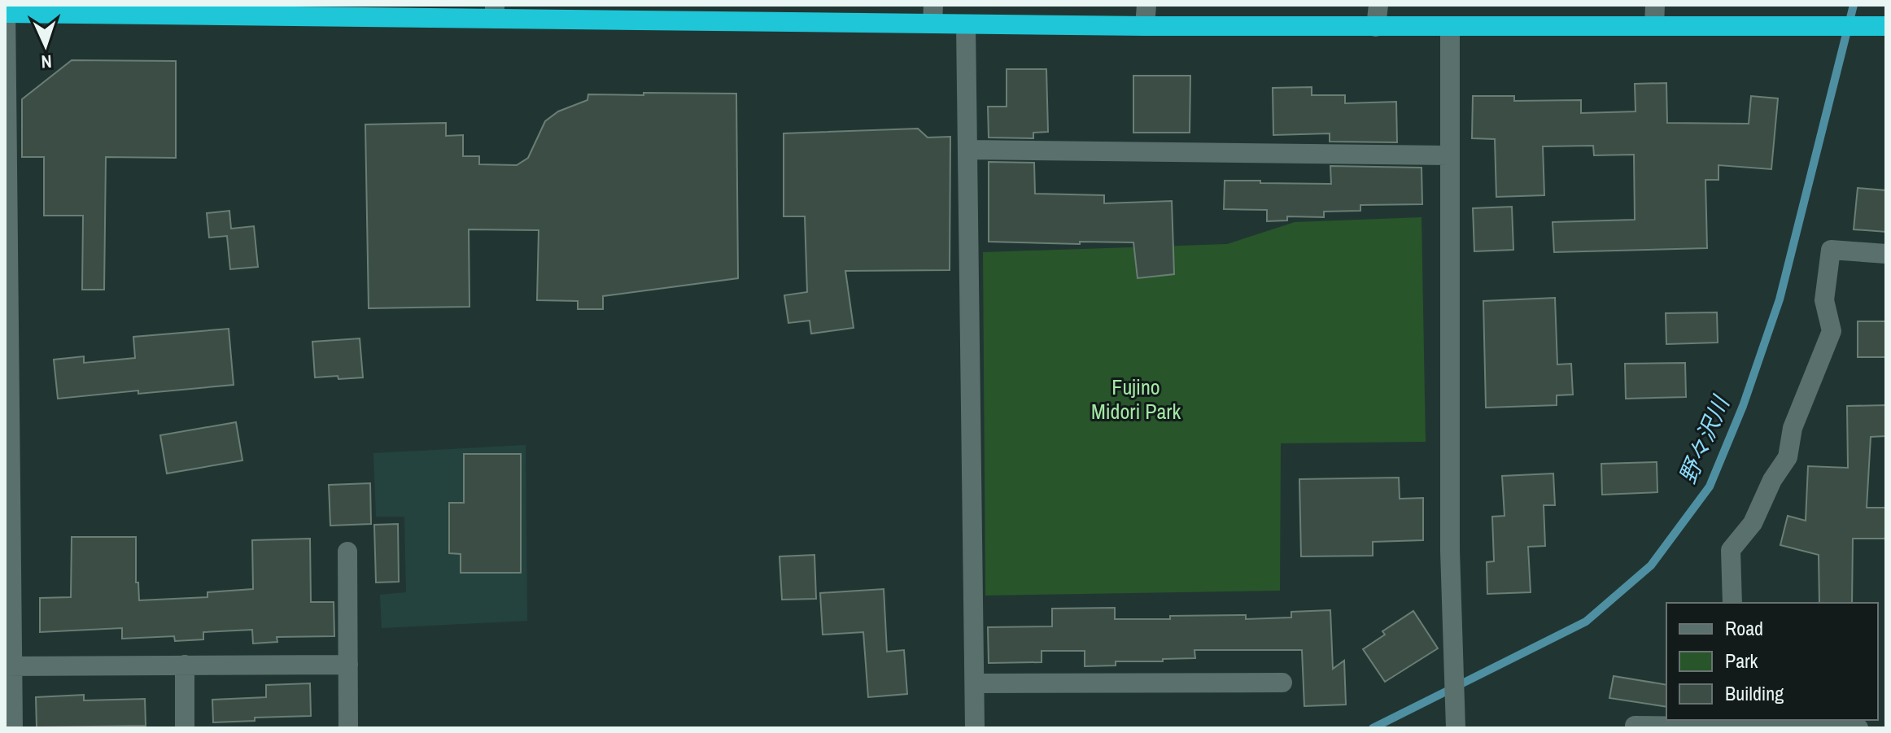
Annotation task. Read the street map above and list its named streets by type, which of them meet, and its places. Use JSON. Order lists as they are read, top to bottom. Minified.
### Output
{"water":["野々沢川"],"parks":["Fujino Midori Park"],"legend":["Road","Park","Building"],"north":"bottom"}
